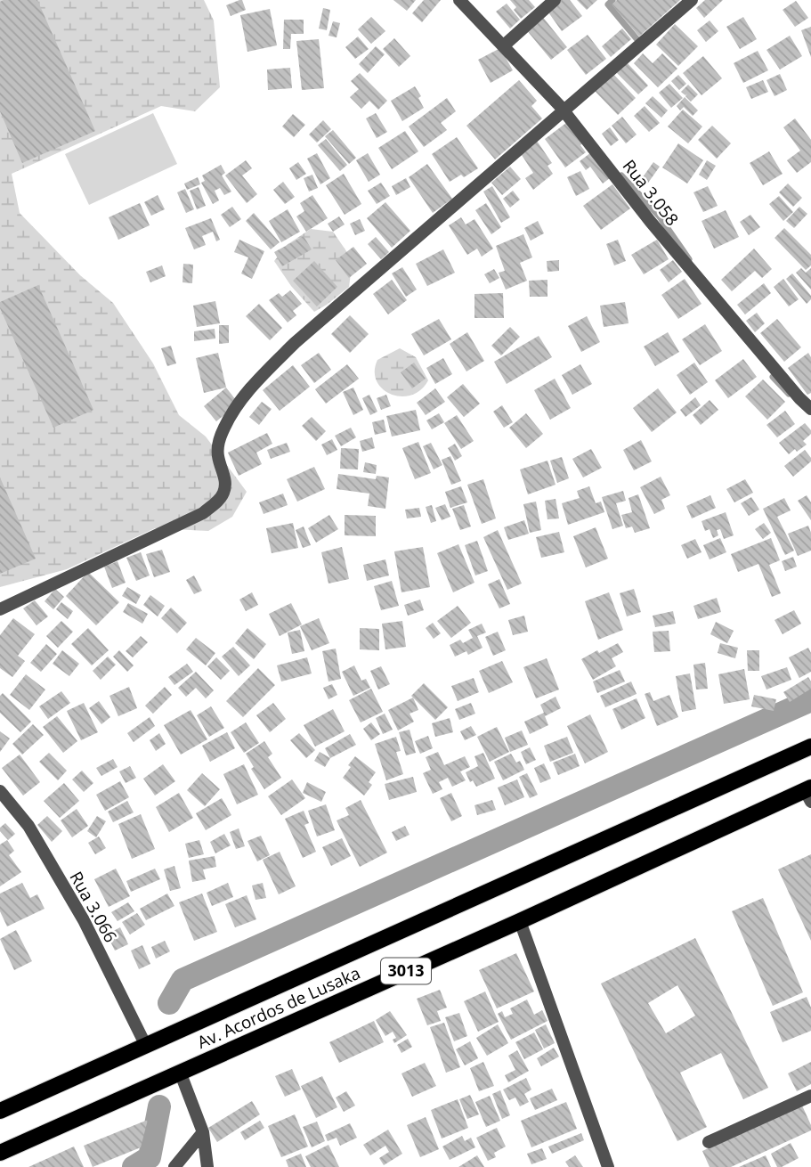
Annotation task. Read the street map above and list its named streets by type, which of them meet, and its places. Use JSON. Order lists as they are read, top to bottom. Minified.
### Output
{"streets":{"main road":["3013","Av. Acordos de Lusaka"],"street":["Rua 3.058","Rua 3.066"]},"crossings":[["Rua 3.066","Av. Acordos de Lusaka"]]}
